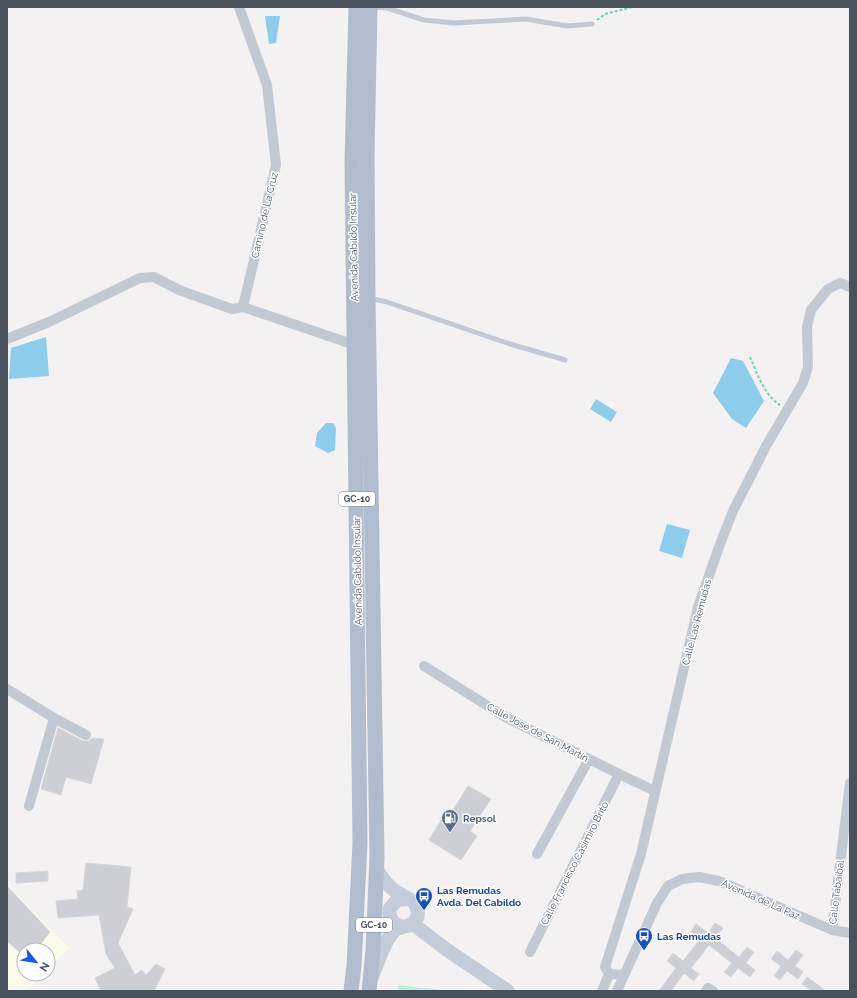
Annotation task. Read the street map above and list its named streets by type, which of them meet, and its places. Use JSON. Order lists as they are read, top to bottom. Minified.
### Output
{"streets":{"main road":["Avenida Cabildo Insular","GC-10"],"street":["Camino de La Cruz","Calle Las Remudas","Calle José de San Martín","Calle Francisco Casimiro Brito","Calle Tabaibal","Avenida de La Paz"]},"crossings":[["Calle Las Remudas","Calle José de San Martín"],["Calle José de San Martín","Calle Francisco Casimiro Brito"],["Calle Tabaibal","Avenida de La Paz"]],"places":{"fuel station":["Repsol"],"bus stop":["Las Remudas Avda. Del Cabildo","Las Remudas"]},"north":"bottom right"}
